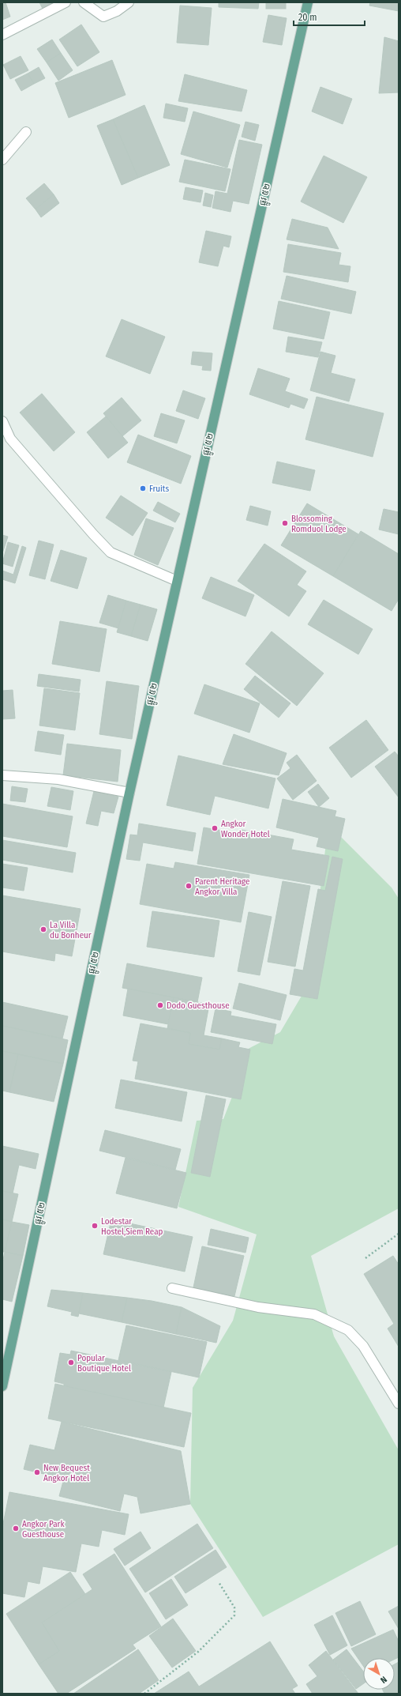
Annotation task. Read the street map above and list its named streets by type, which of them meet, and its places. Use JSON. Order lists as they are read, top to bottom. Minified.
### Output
{"streets":{"main road":["ផ្លូវ ៥២"]},"places":["Fruits","Blossoming Romduol Lodge","Angkor Wonder Hotel","Parent Heritage Angkor Villa","La Villa du Bonheur","Dodo Guesthouse","Lodestar Hostel,Siem Reap","Popular Boutique Hotel","New Bequest Angkor Hotel","Angkor Park Guesthouse"],"scale_bar":"20 m","north":"bottom right"}
